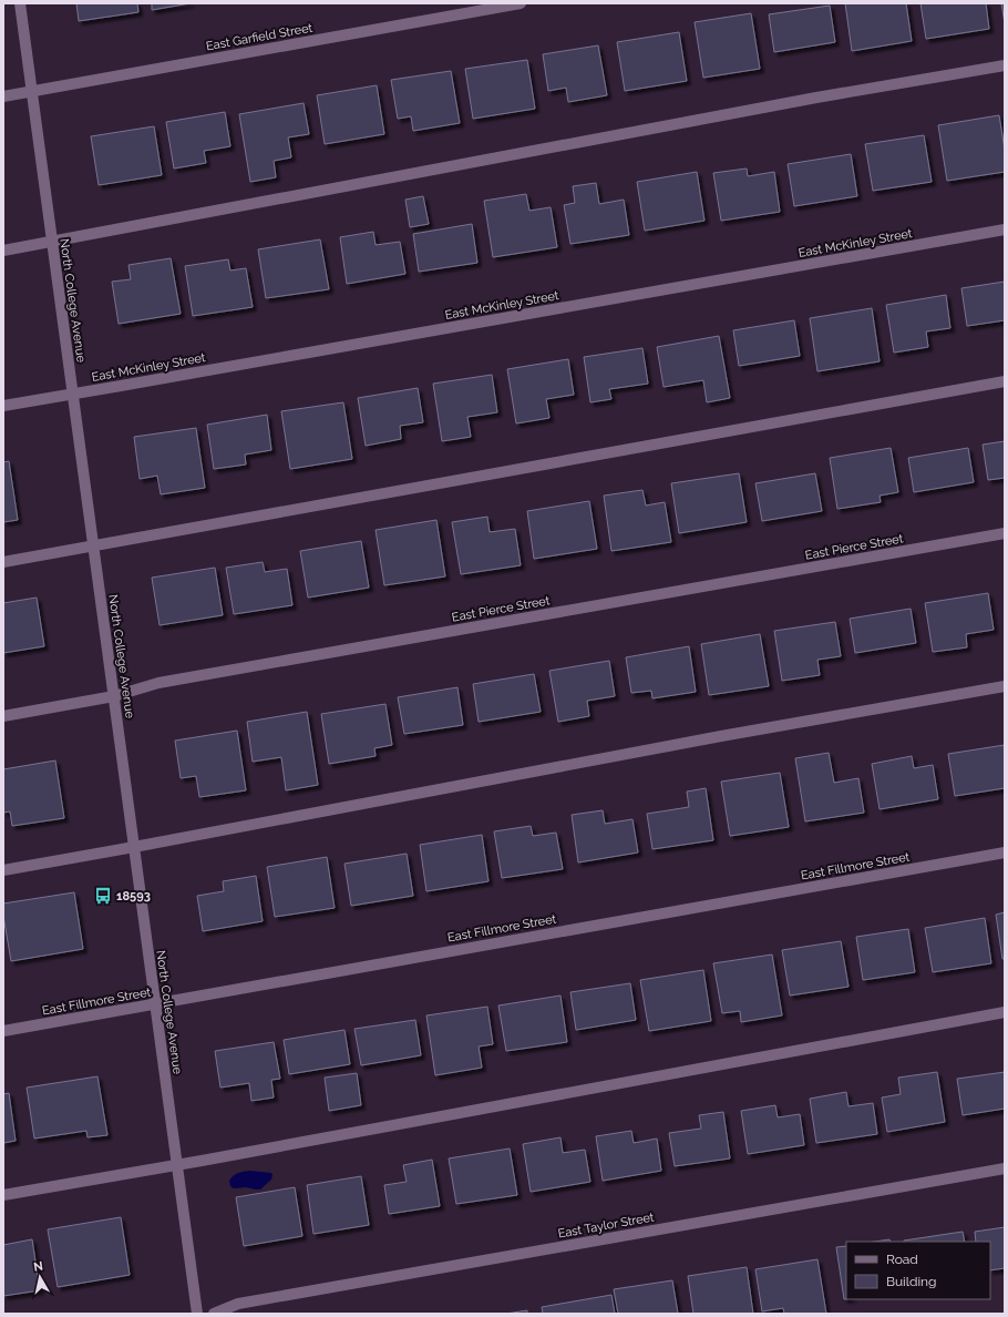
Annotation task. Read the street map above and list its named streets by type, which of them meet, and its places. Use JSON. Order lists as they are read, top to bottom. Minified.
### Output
{"streets":{"street":["East Garfield Street","East McKinley Street","North College Avenue","East Pierce Street","East Fillmore Street","East Taylor Street"]},"crossings":[["East Garfield Street","North College Avenue"],["East McKinley Street","North College Avenue"],["North College Avenue","East Pierce Street"],["North College Avenue","East Fillmore Street"]],"places":{"bus stop":["18593"]},"legend":["Road","Building"],"north":"top"}
